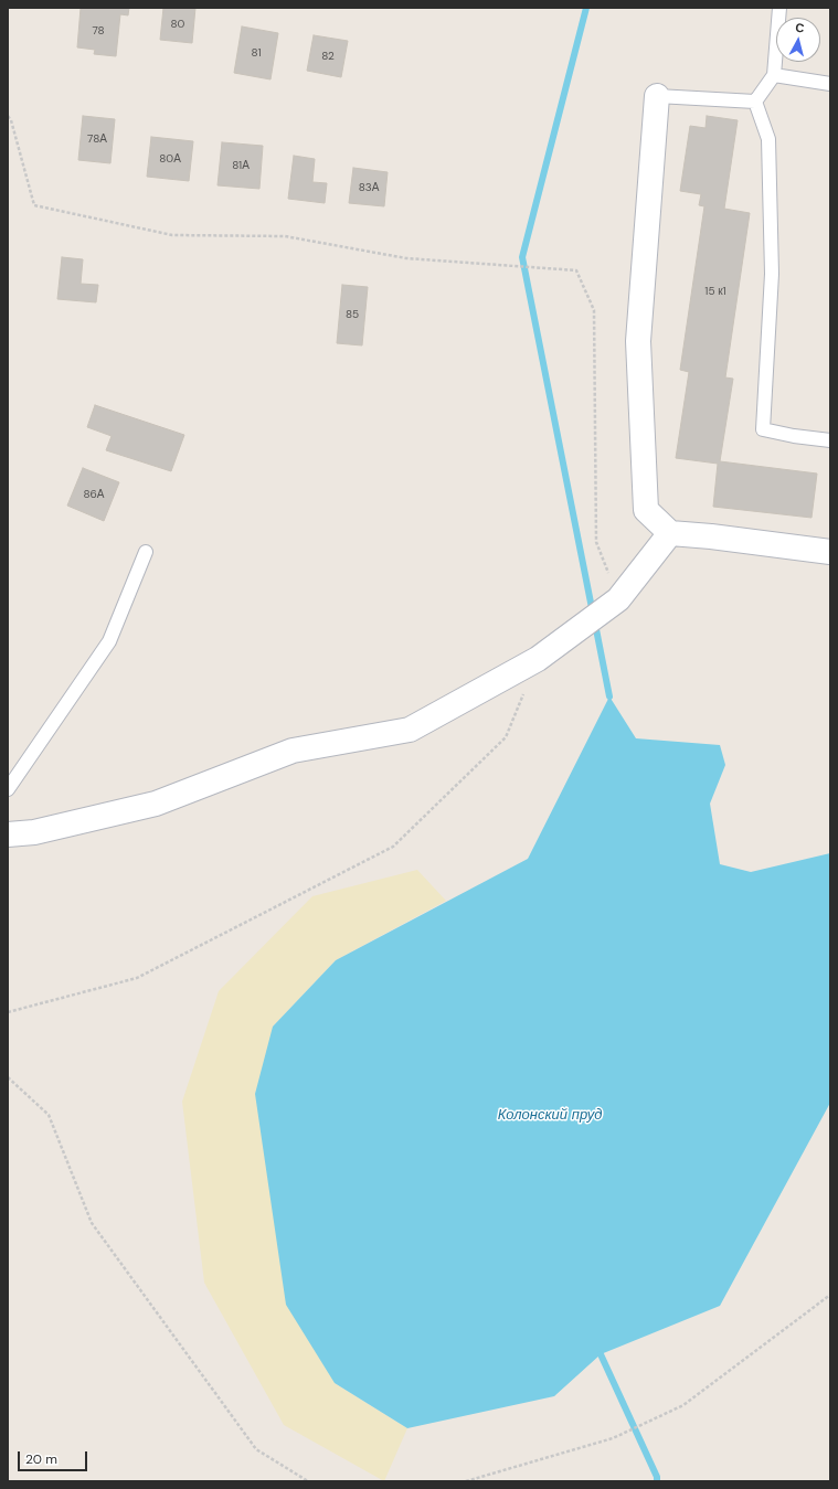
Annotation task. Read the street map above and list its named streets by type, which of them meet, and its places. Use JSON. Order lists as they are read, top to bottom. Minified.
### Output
{"water":["Колонский пруд"],"house_numbers":["80","78","81","82","78А","80А","81А","83А","15 к1","85","86А"],"scale_bar":"20 m","north":"top"}
